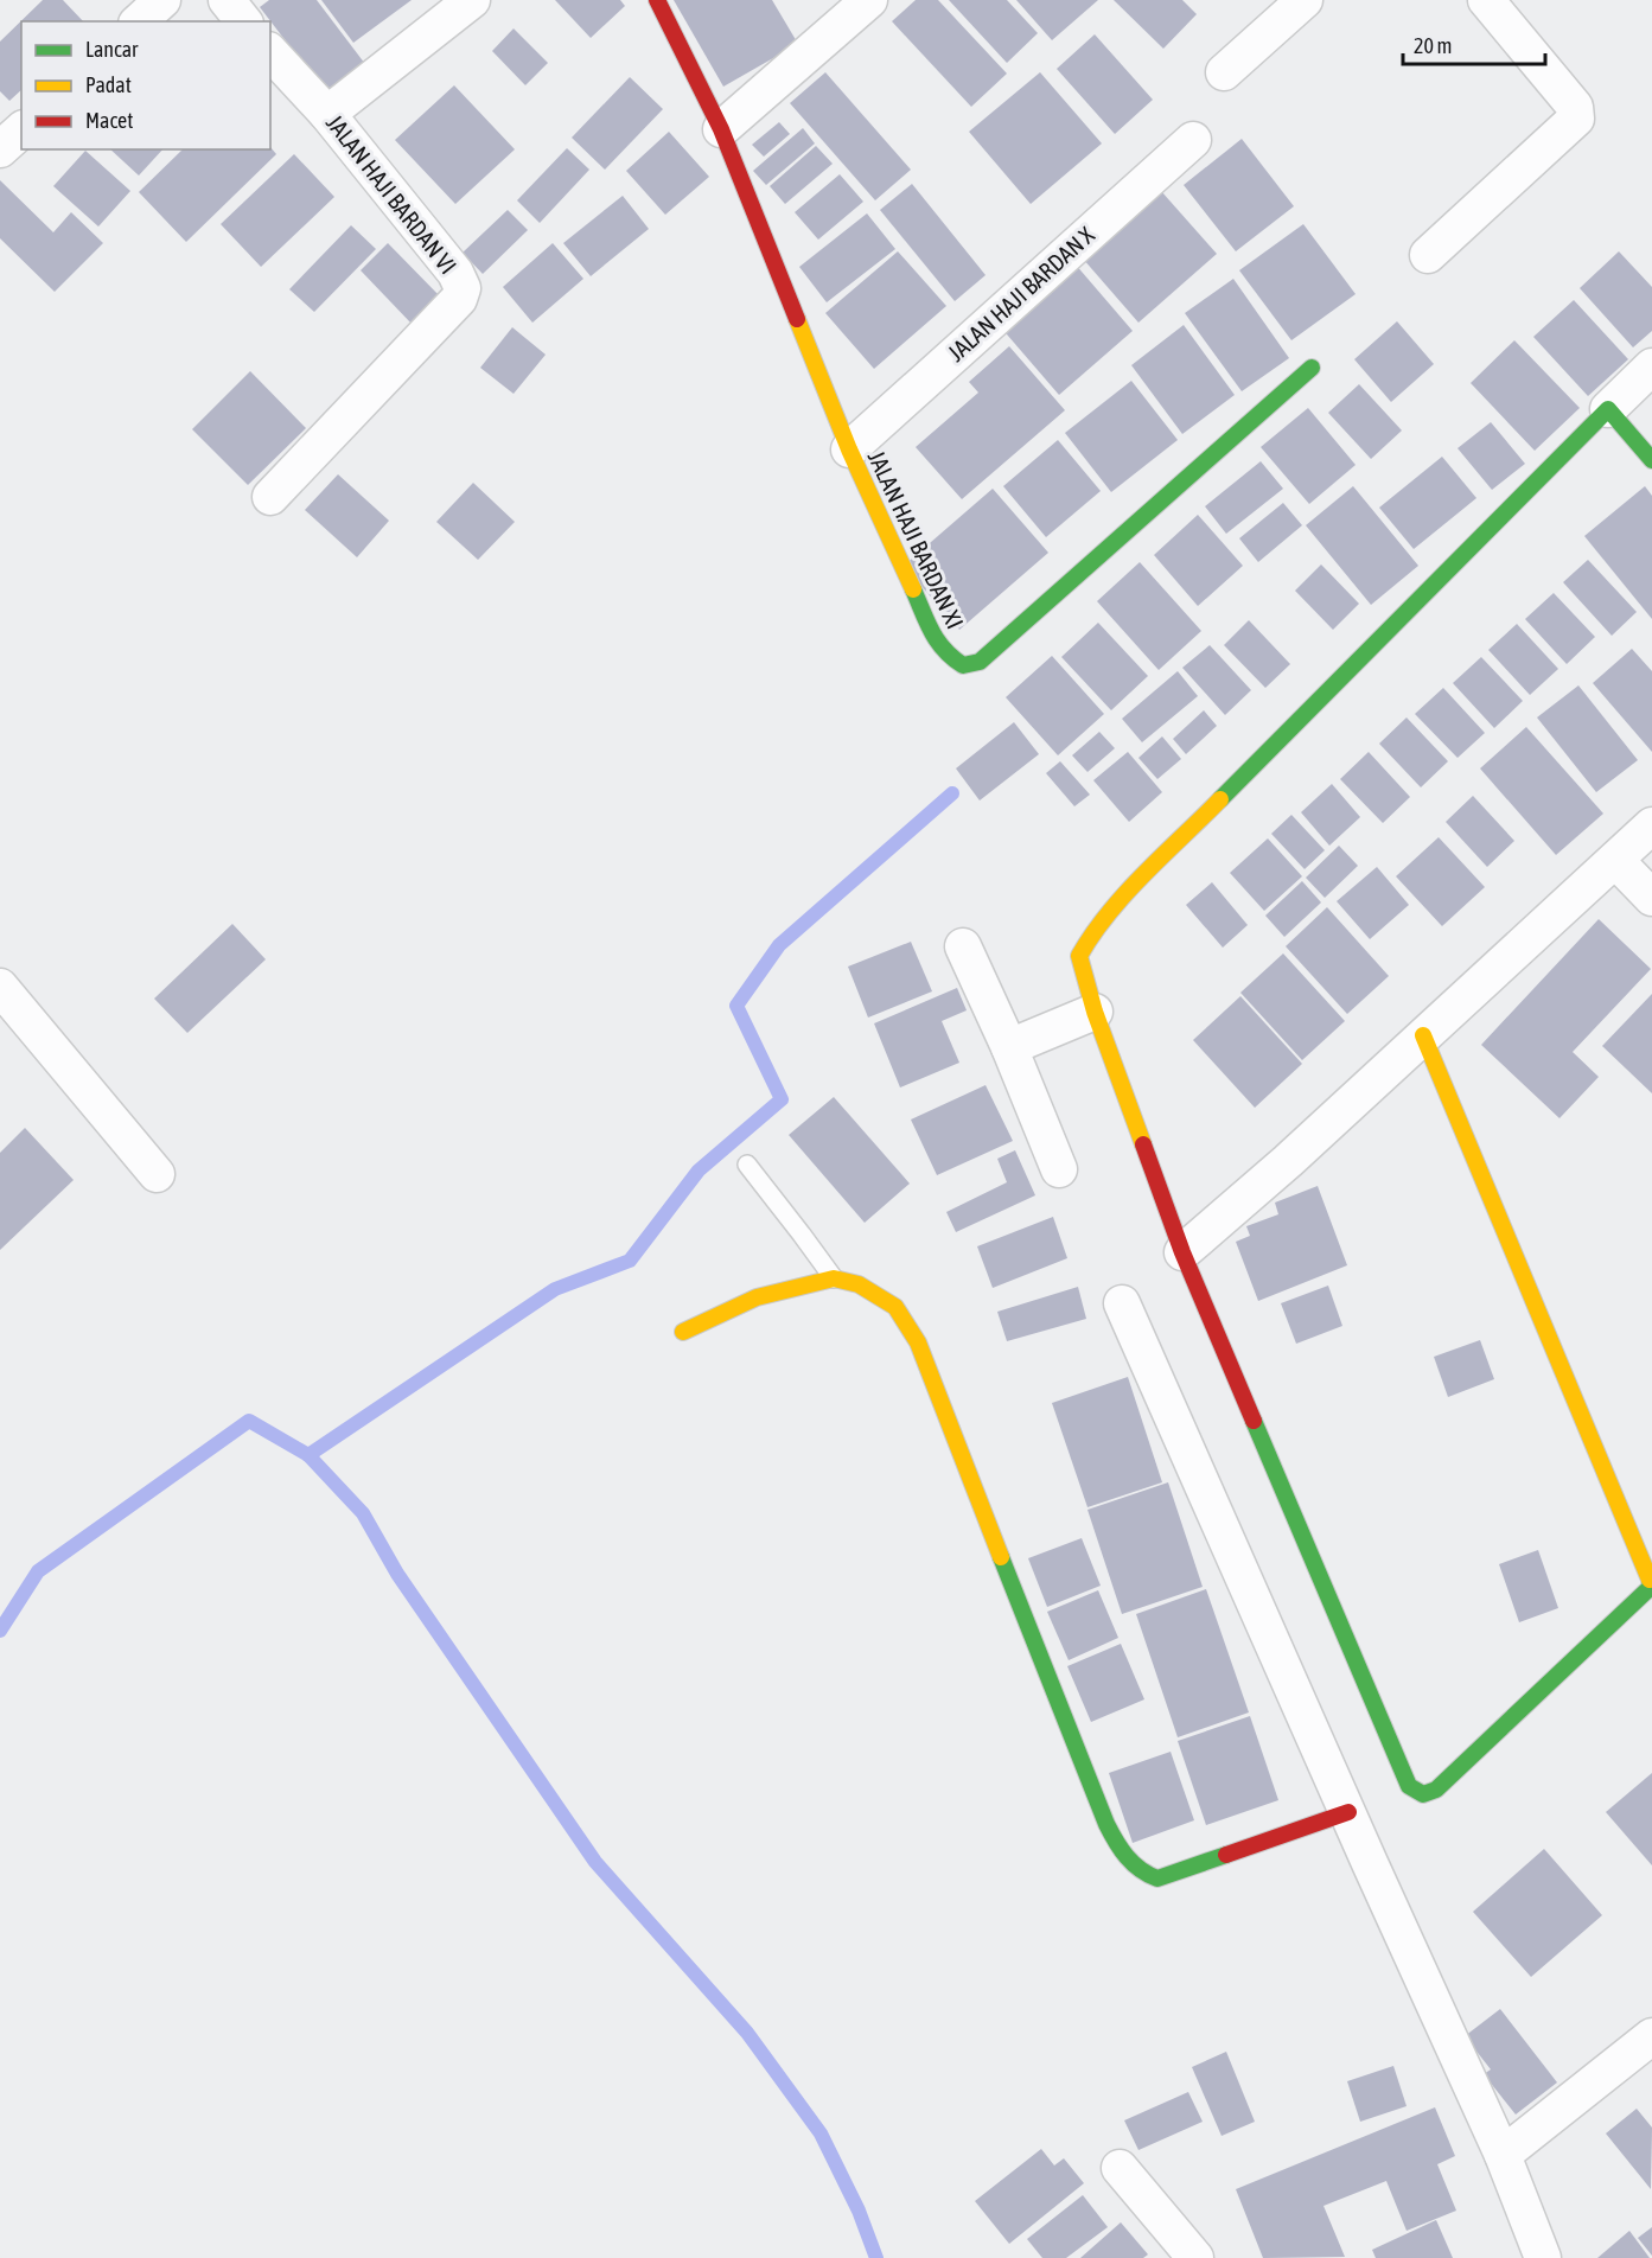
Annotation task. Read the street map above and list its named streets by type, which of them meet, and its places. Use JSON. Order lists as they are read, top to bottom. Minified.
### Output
{"streets":{"street":["JALAN HAJI BARDAN VI","JALAN HAJI BARDAN X","JALAN HAJI BARDAN XI"]},"crossings":[["JALAN HAJI BARDAN X","JALAN HAJI BARDAN XI"]],"legend":["Lancar","Padat","Macet"],"scale_bar":"20 m"}
